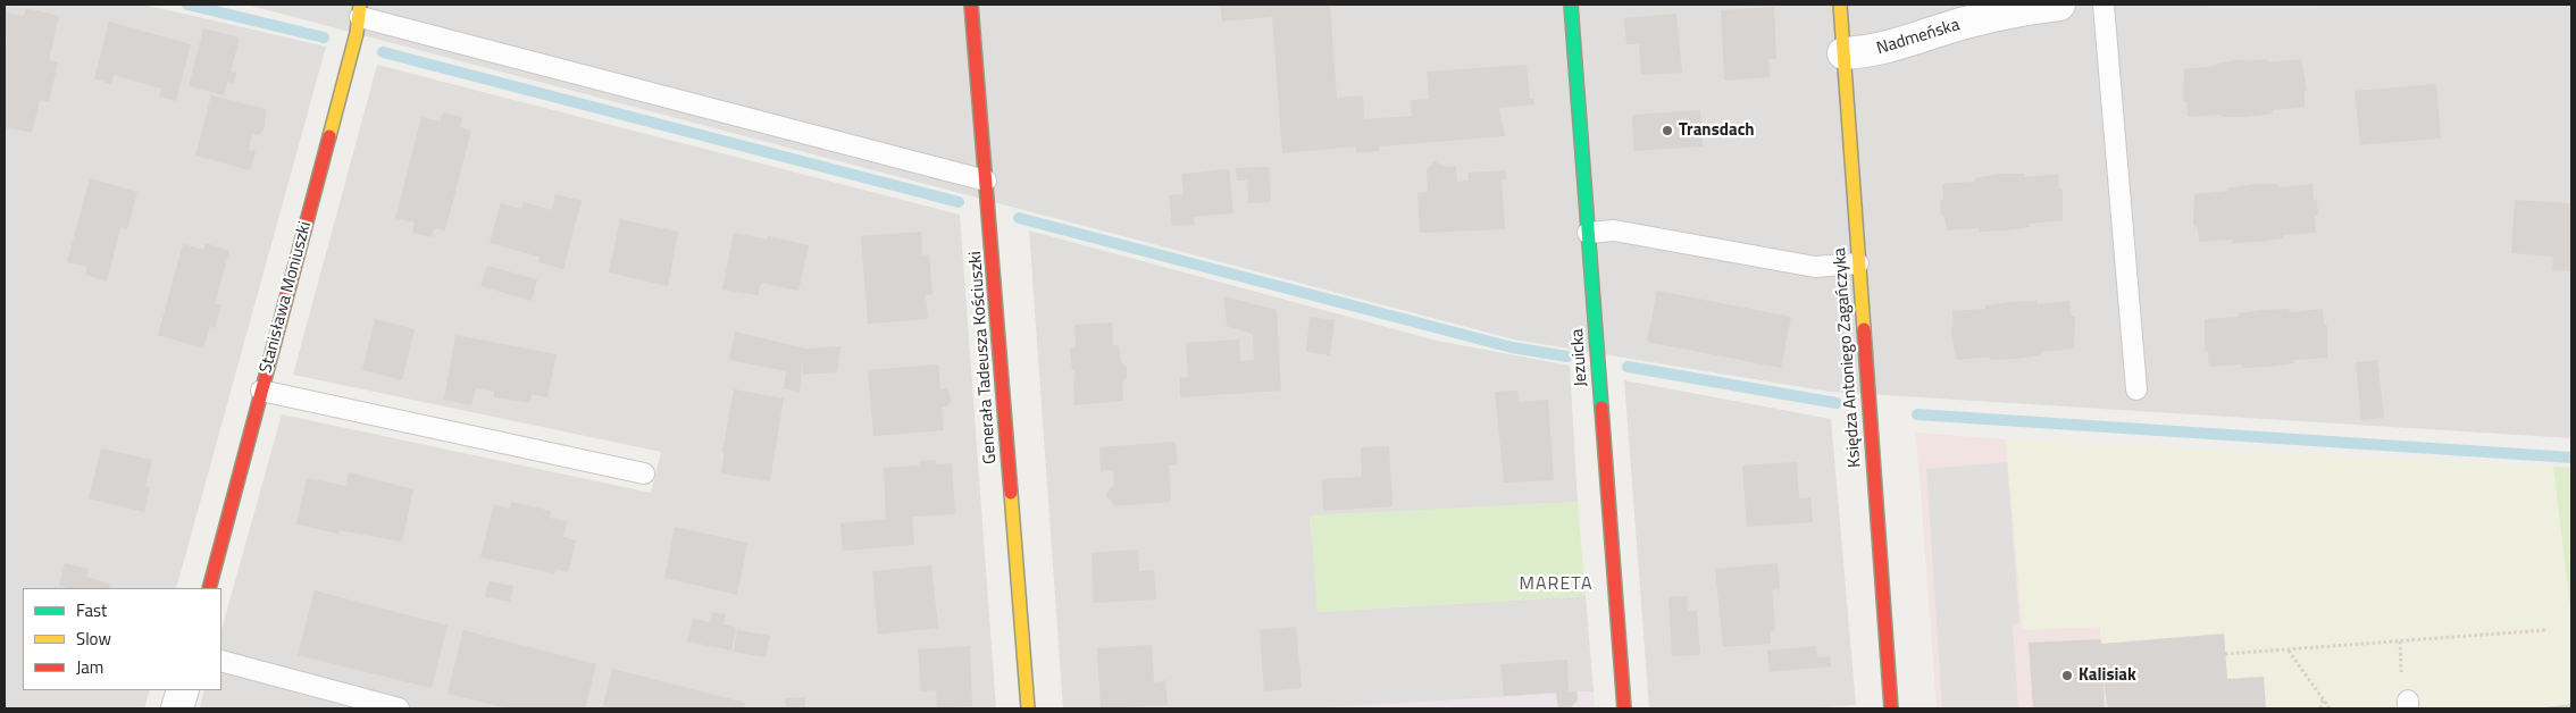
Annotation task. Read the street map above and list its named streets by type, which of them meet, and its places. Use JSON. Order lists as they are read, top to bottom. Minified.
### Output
{"streets":{"street":["Nadmeńska","Stanisława Moniuszki","Generała Tadeusza Kościuszki","Jezuicka","Księdza Antoniego Zagańczyka"]},"crossings":[["Nadmeńska","Księdza Antoniego Zagańczyka"]],"districts":["MARETA"],"places":["Transdach","Kalisiak"],"legend":["Fast","Slow","Jam"]}
